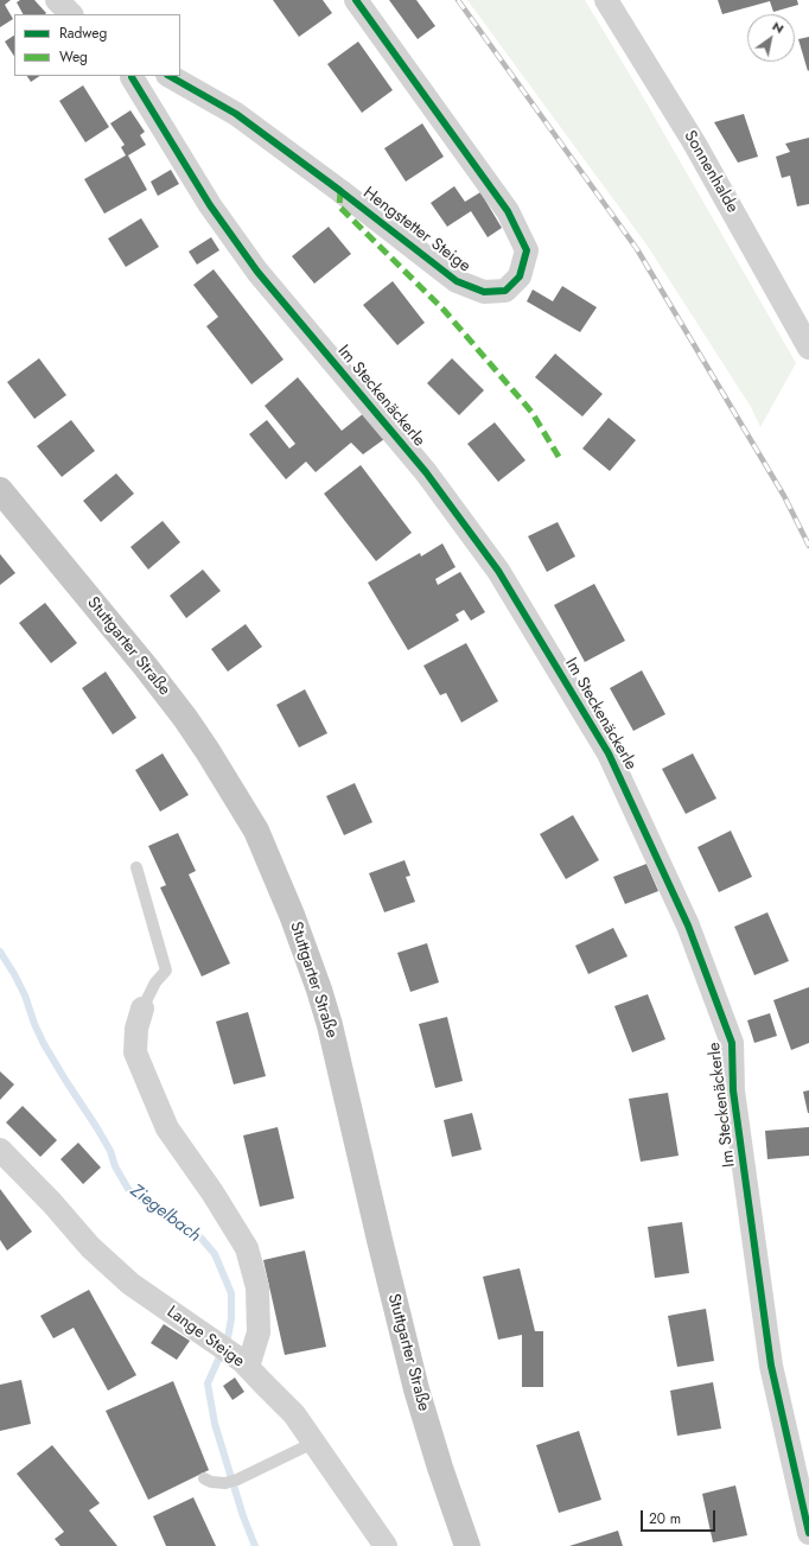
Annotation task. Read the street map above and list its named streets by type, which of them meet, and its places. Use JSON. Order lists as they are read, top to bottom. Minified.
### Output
{"streets":{"main road":["Stuttgarter Straße"],"street":["Sonnenhalde","Hengstetter Steige","Im Steckenäckerle","Lange Steige"]},"water":["Ziegelbach"],"legend":["Radweg","Weg"],"scale_bar":"20 m","north":"top right"}
